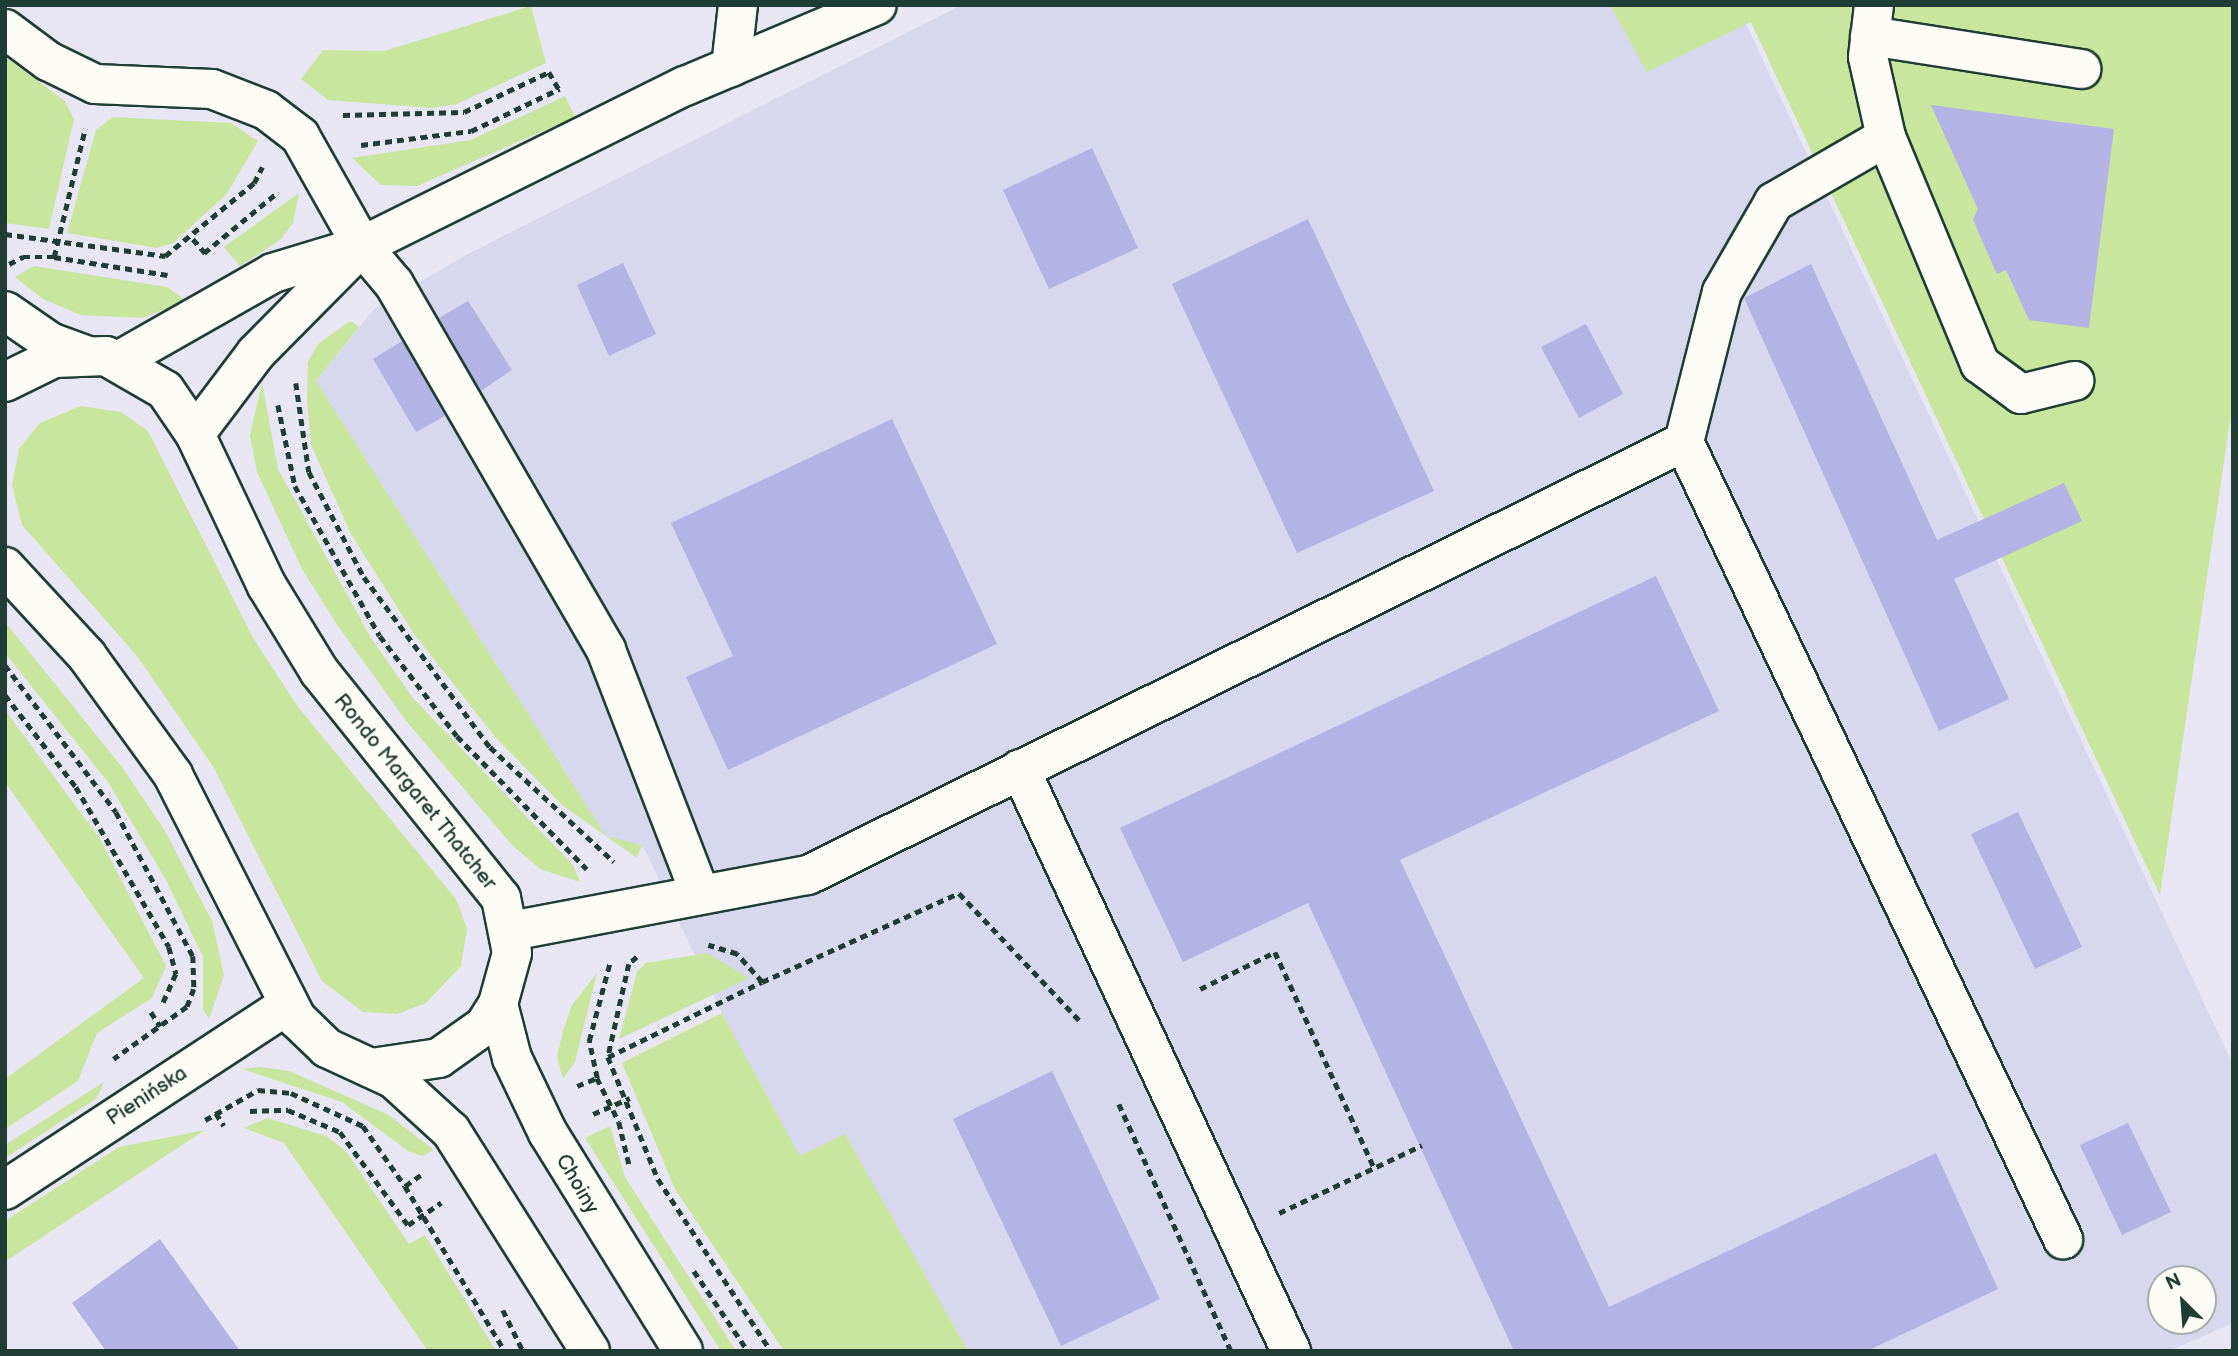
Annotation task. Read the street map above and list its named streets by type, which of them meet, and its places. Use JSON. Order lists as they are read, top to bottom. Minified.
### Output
{"streets":{"street":["Rondo Margaret Thatcher","Pienińska","Choiny"]},"crossings":[["Rondo Margaret Thatcher","Choiny"]],"north":"top left"}
